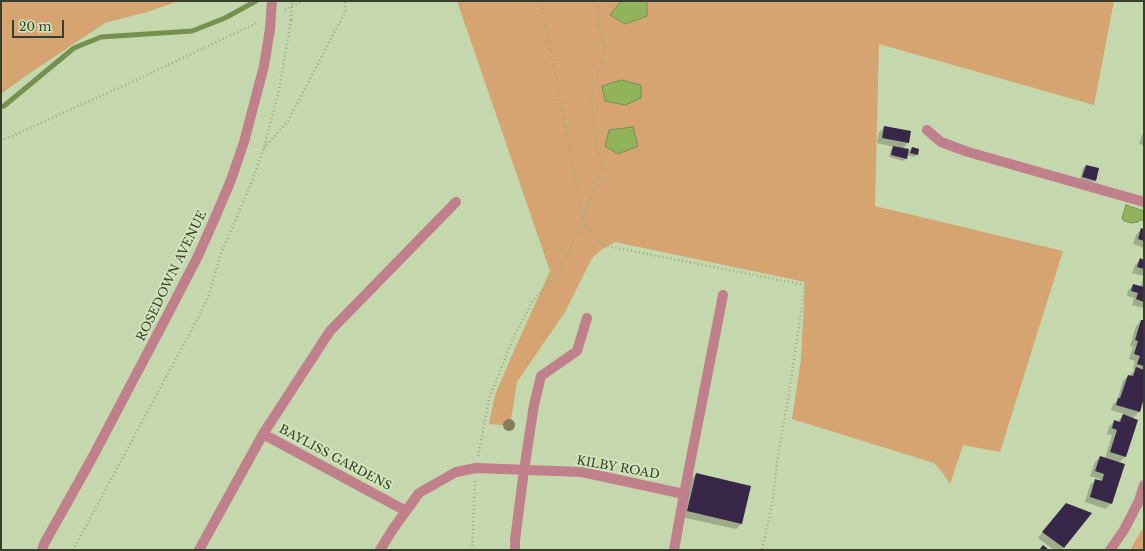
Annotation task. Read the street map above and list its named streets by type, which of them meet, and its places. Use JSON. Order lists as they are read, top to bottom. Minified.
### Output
{"streets":{"street":["ROSEDOWN AVENUE","BAYLISS GARDENS","KILBY ROAD"]},"crossings":[["BAYLISS GARDENS","KILBY ROAD"]],"scale_bar":"20 m"}
